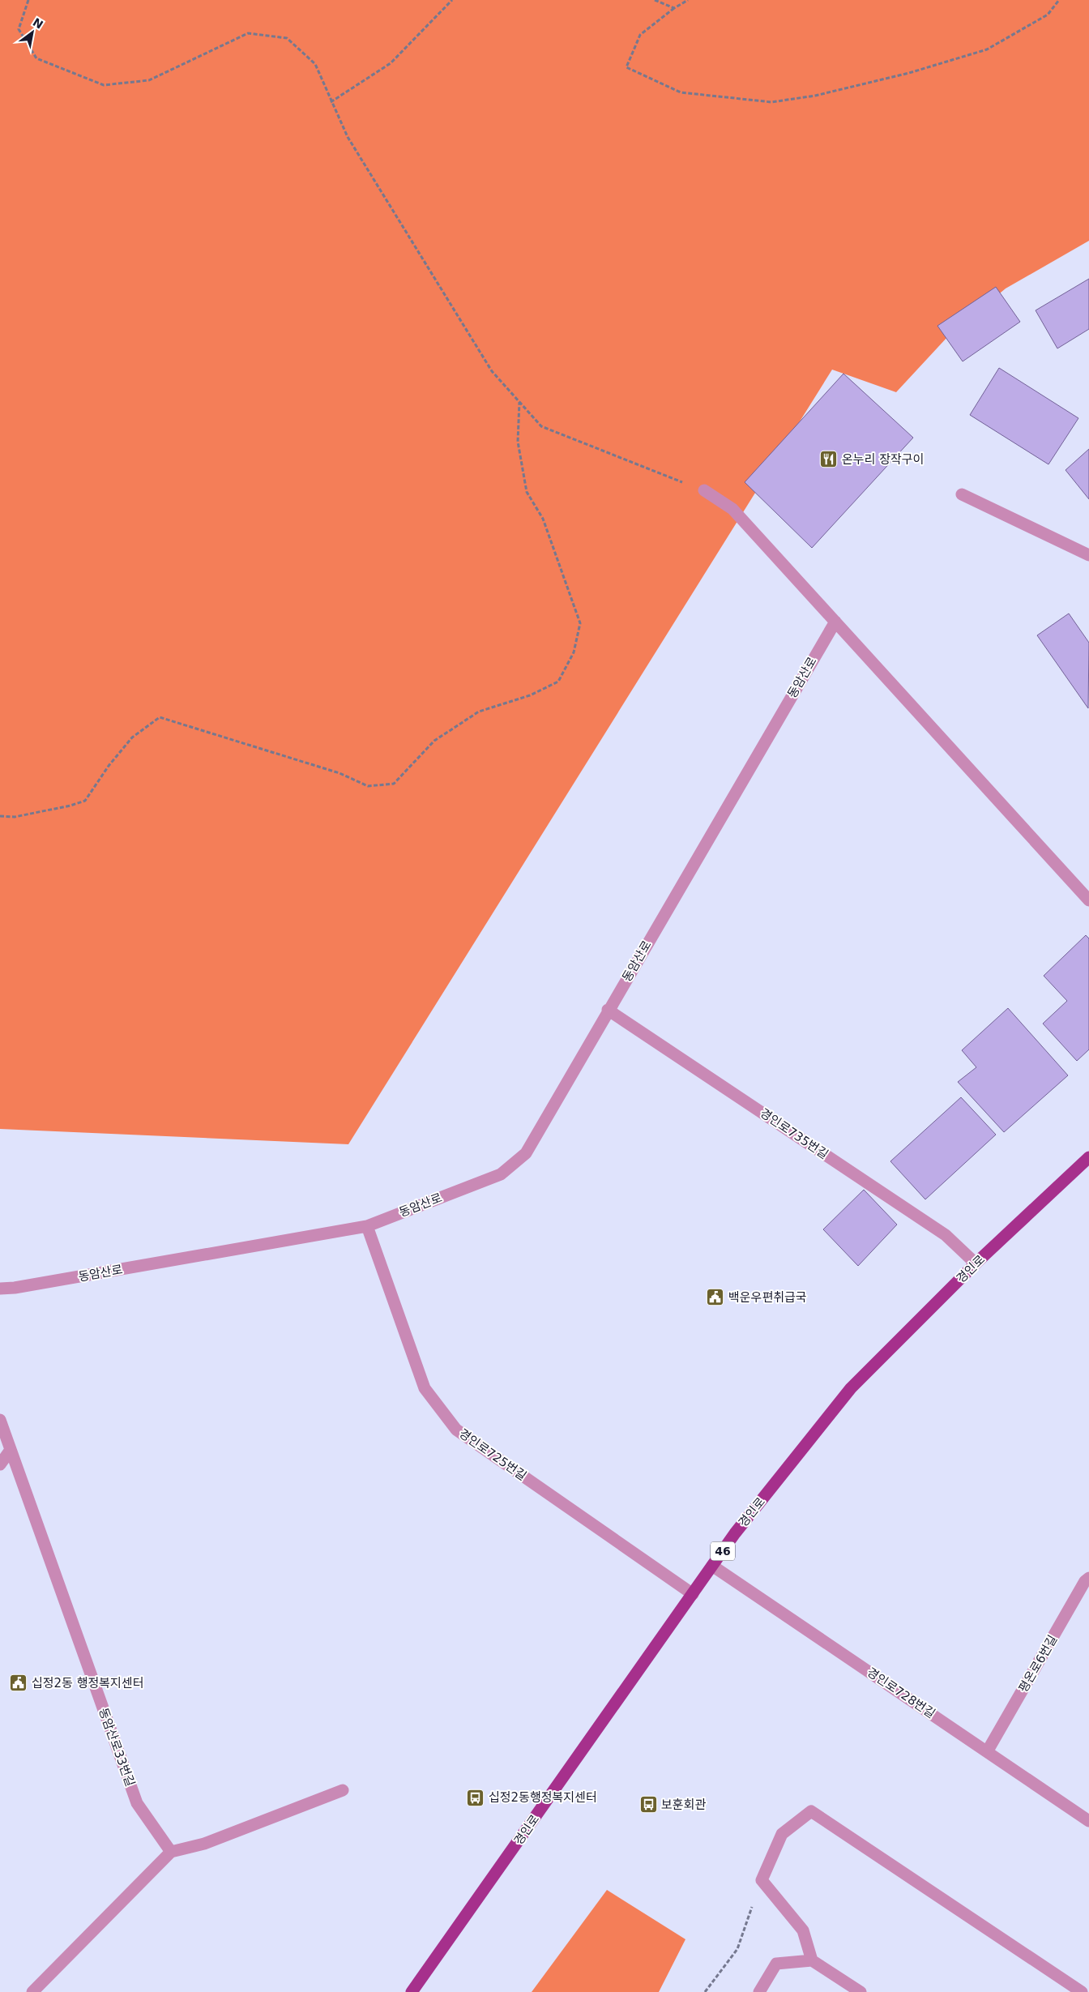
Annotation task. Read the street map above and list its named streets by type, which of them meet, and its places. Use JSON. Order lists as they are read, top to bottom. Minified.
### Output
{"streets":{"main road":["경인로","46"],"lane":["동암산로","경인로735번길","경인로725번길","평온로6번길","경인로728번길","동암산로33번길"]},"crossings":[["동암산로","경인로735번길"],["동암산로","경인로725번길"],["경인로735번길","경인로"],["경인로","경인로725번길"],["경인로","경인로728번길"],["평온로6번길","경인로728번길"]],"places":{"restaurant":["온누리 장작구이"],"public building":["백운우편취급국","십정2동 행정복지센터"],"bus stop":["십정2동행정복지센터","보훈회관"]},"north":"top right"}
